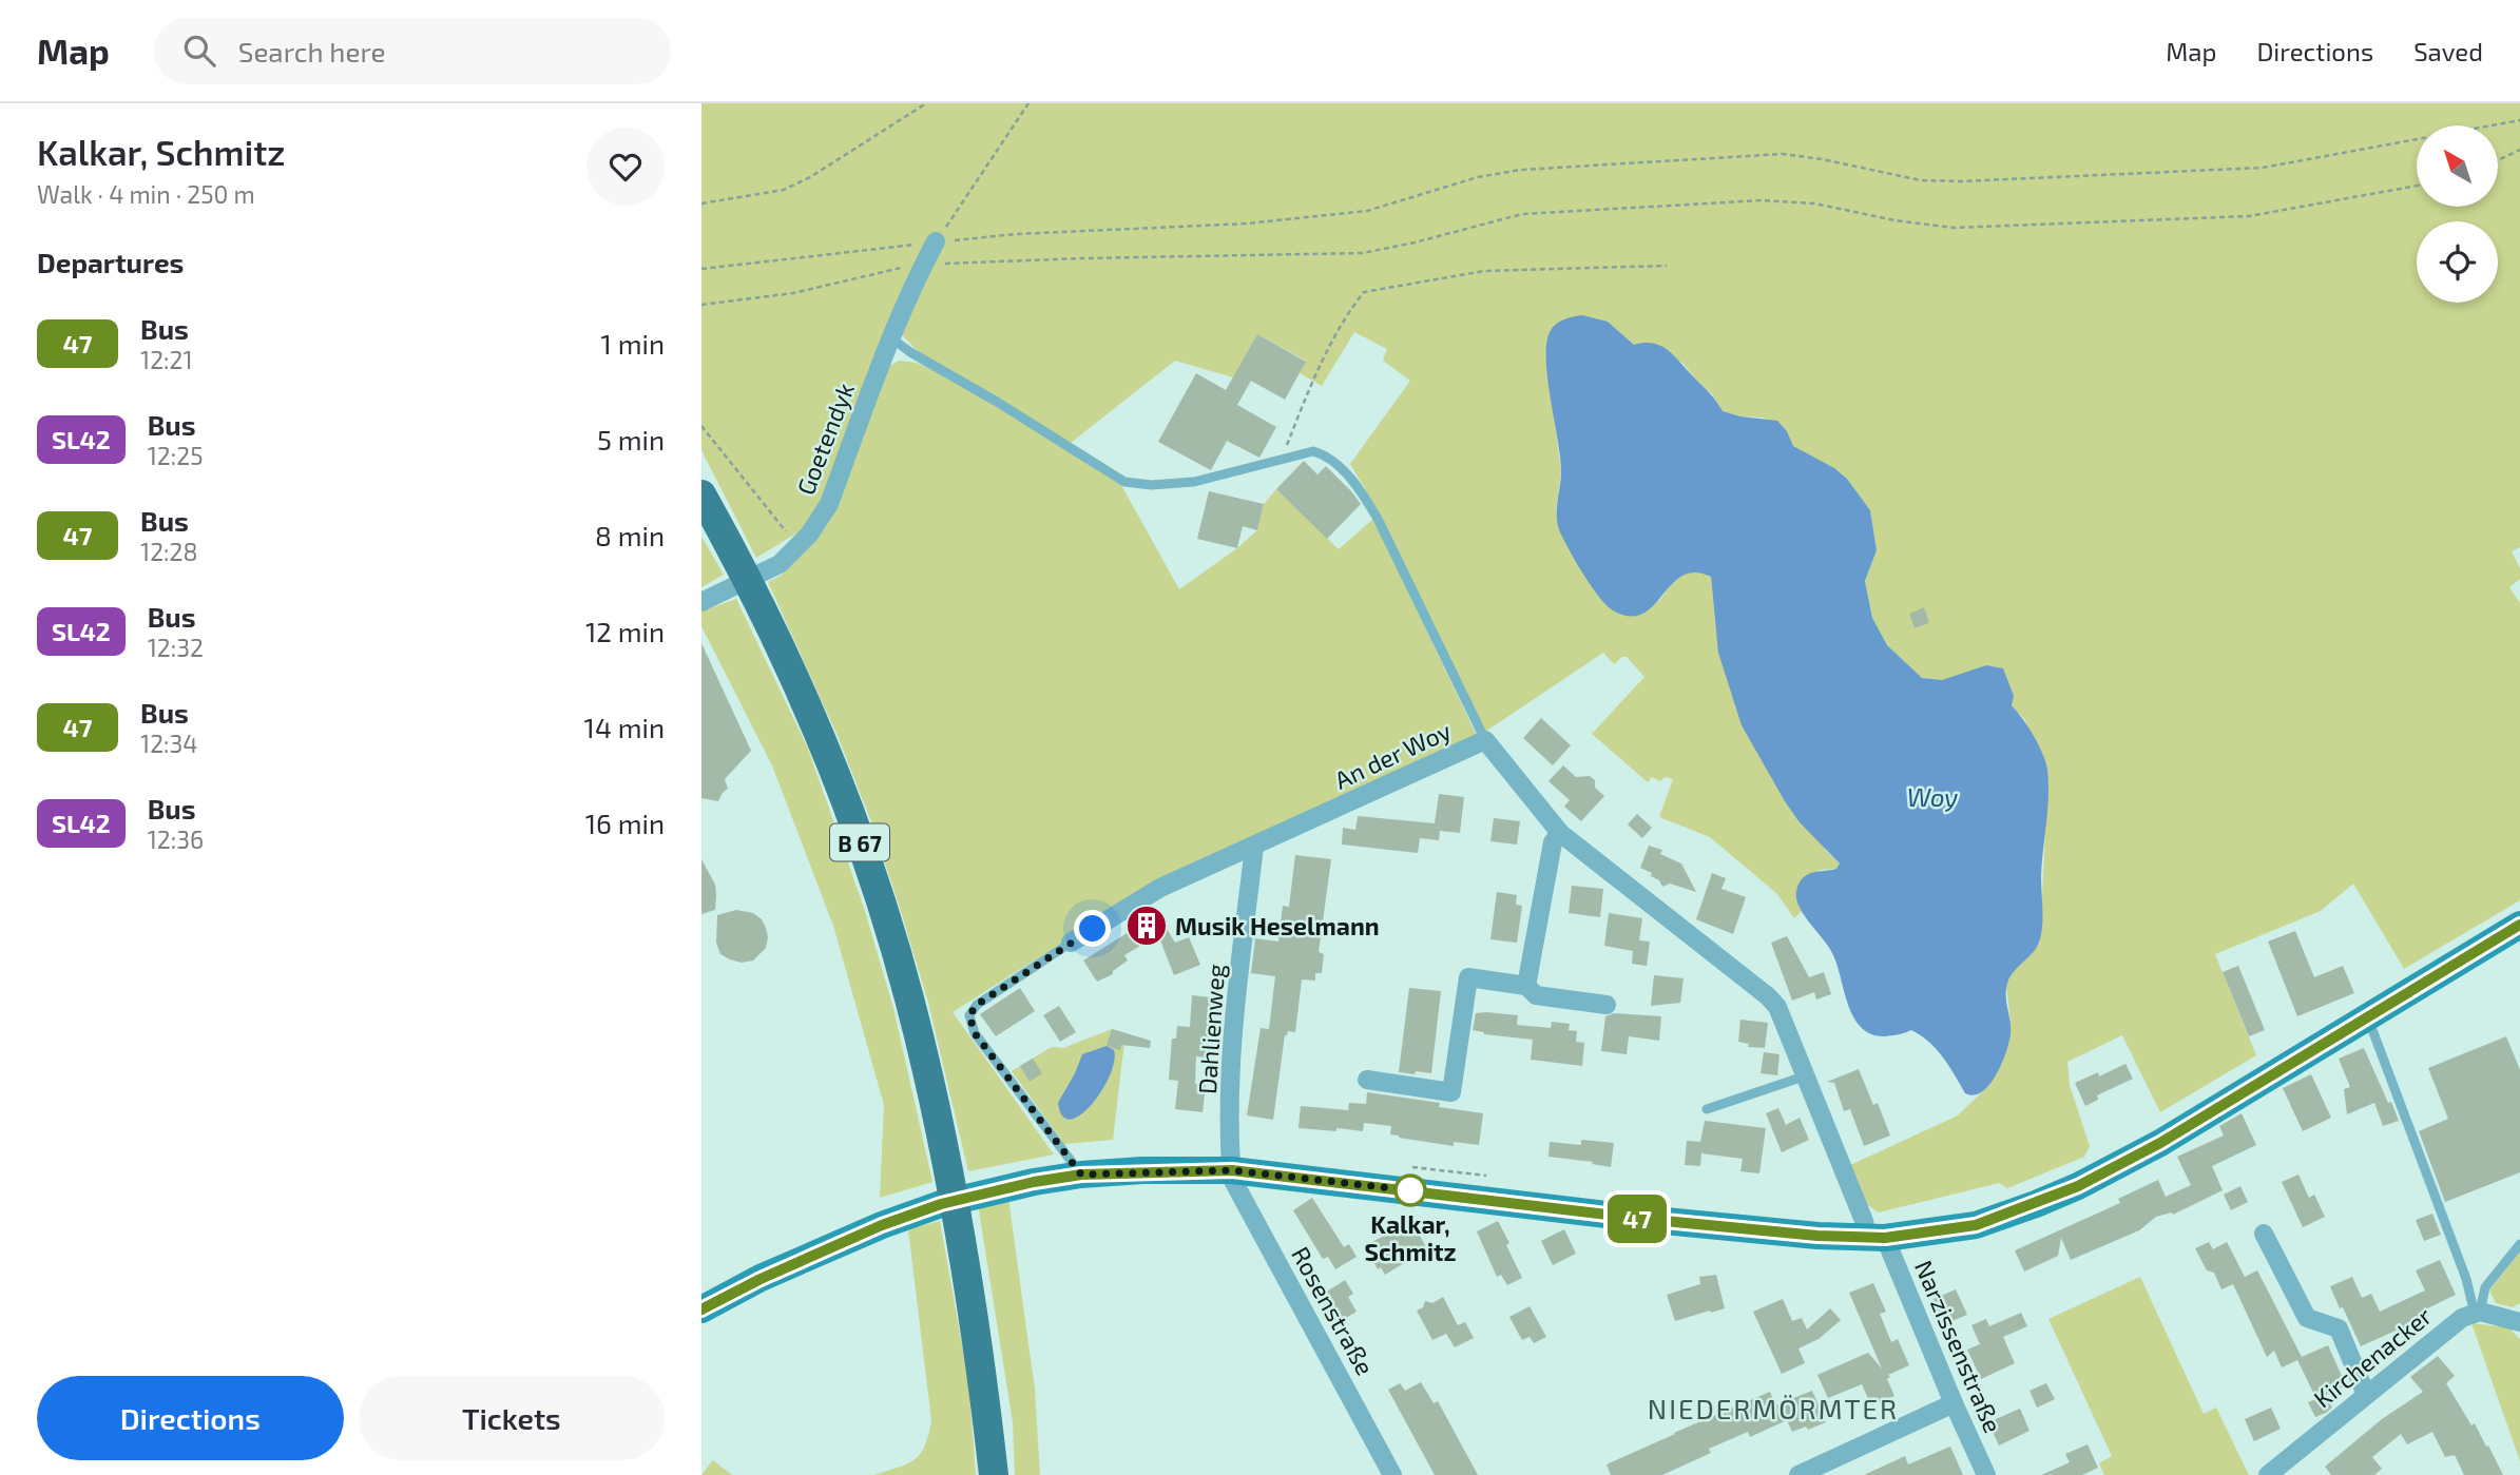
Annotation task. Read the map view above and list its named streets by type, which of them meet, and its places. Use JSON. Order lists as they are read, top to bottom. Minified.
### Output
{"streets":{"main road":["B 67"],"street":["Goetendyk","An der Woy","Dahlienweg","Rosenstraße","Narzissenstraße","Kirchenacker"]},"crossings":[["An der Woy","Dahlienweg"],["An der Woy","Narzissenstraße"],["Dahlienweg","Rosenstraße"]],"districts":["NIEDERMÖRMTER"],"water":["Woy"],"places":{"building":["Musik Heselmann"],"other":["Kalkar, Schmitz"]},"lines":["bus line 47"],"north":"top left","page":{"header":"Map","search":"Search here","nav":["Map","Directions","Saved"],"heading":[["Kalkar, Schmitz","Walk · 4 min · 250 m"],"Departures"],"on_map":"47","list":[{"mark":"47","name":"Bus","note":"12:21","value":"1 min"},{"mark":"SL42","name":"Bus","note":"12:25","value":"5 min"},{"mark":"47","name":"Bus","note":"12:28","value":"8 min"},{"mark":"SL42","name":"Bus","note":"12:32","value":"12 min"},{"mark":"47","name":"Bus","note":"12:34","value":"14 min"},{"mark":"SL42","name":"Bus","note":"12:36","value":"16 min"}],"buttons":["Directions","Tickets"]}}
